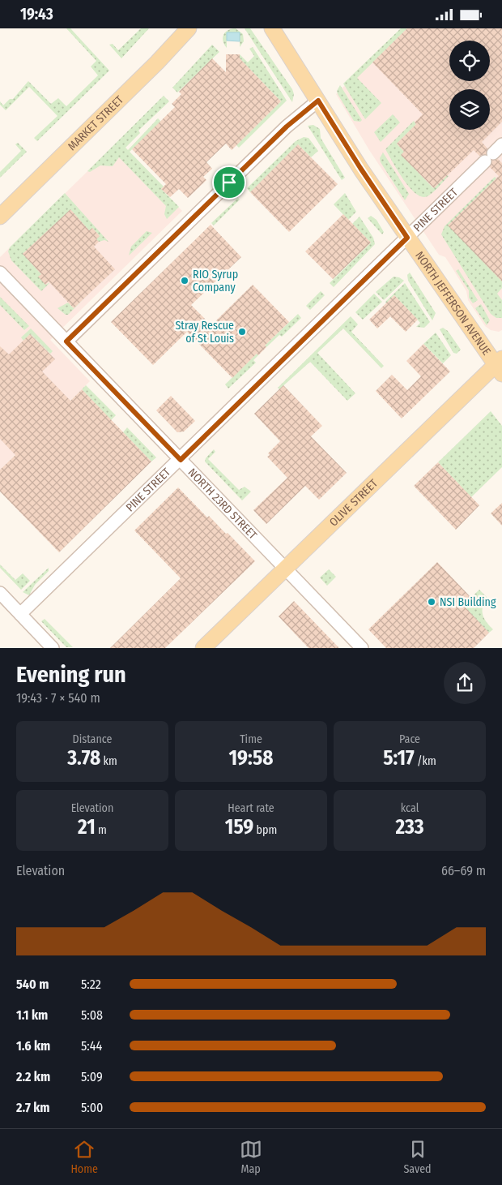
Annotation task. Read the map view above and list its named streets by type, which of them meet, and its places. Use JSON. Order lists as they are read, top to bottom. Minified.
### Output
{"streets":{"main road":["MARKET STREET","NORTH JEFFERSON AVENUE","OLIVE STREET"],"street":["PINE STREET","NORTH 23RD STREET"]},"crossings":[["PINE STREET","NORTH JEFFERSON AVENUE"],["PINE STREET","NORTH 23RD STREET"],["NORTH JEFFERSON AVENUE","OLIVE STREET"],["OLIVE STREET","NORTH 23RD STREET"]],"places":["RIO Syrup Company","Stray Rescue of St Louis","NSI Building"],"page":{"status":"19:43","heading":["Evening run","19:43 · 7 × 540 m"],"stats":[["Distance","3.78 km"],["Time","19:58"],["Pace","5:17 /km"],["Elevation","21 m"],["Heart rate","159 bpm"],["kcal","233"]],"chart":["Elevation","66–69 m"],"list":[{"name":"540 m","note":"5:22"},{"name":"1.1 km","note":"5:08"},{"name":"1.6 km","note":"5:44"},{"name":"2.2 km","note":"5:09"},{"name":"2.7 km","note":"5:00"}],"tabs":["Home","Map","Saved"]}}
